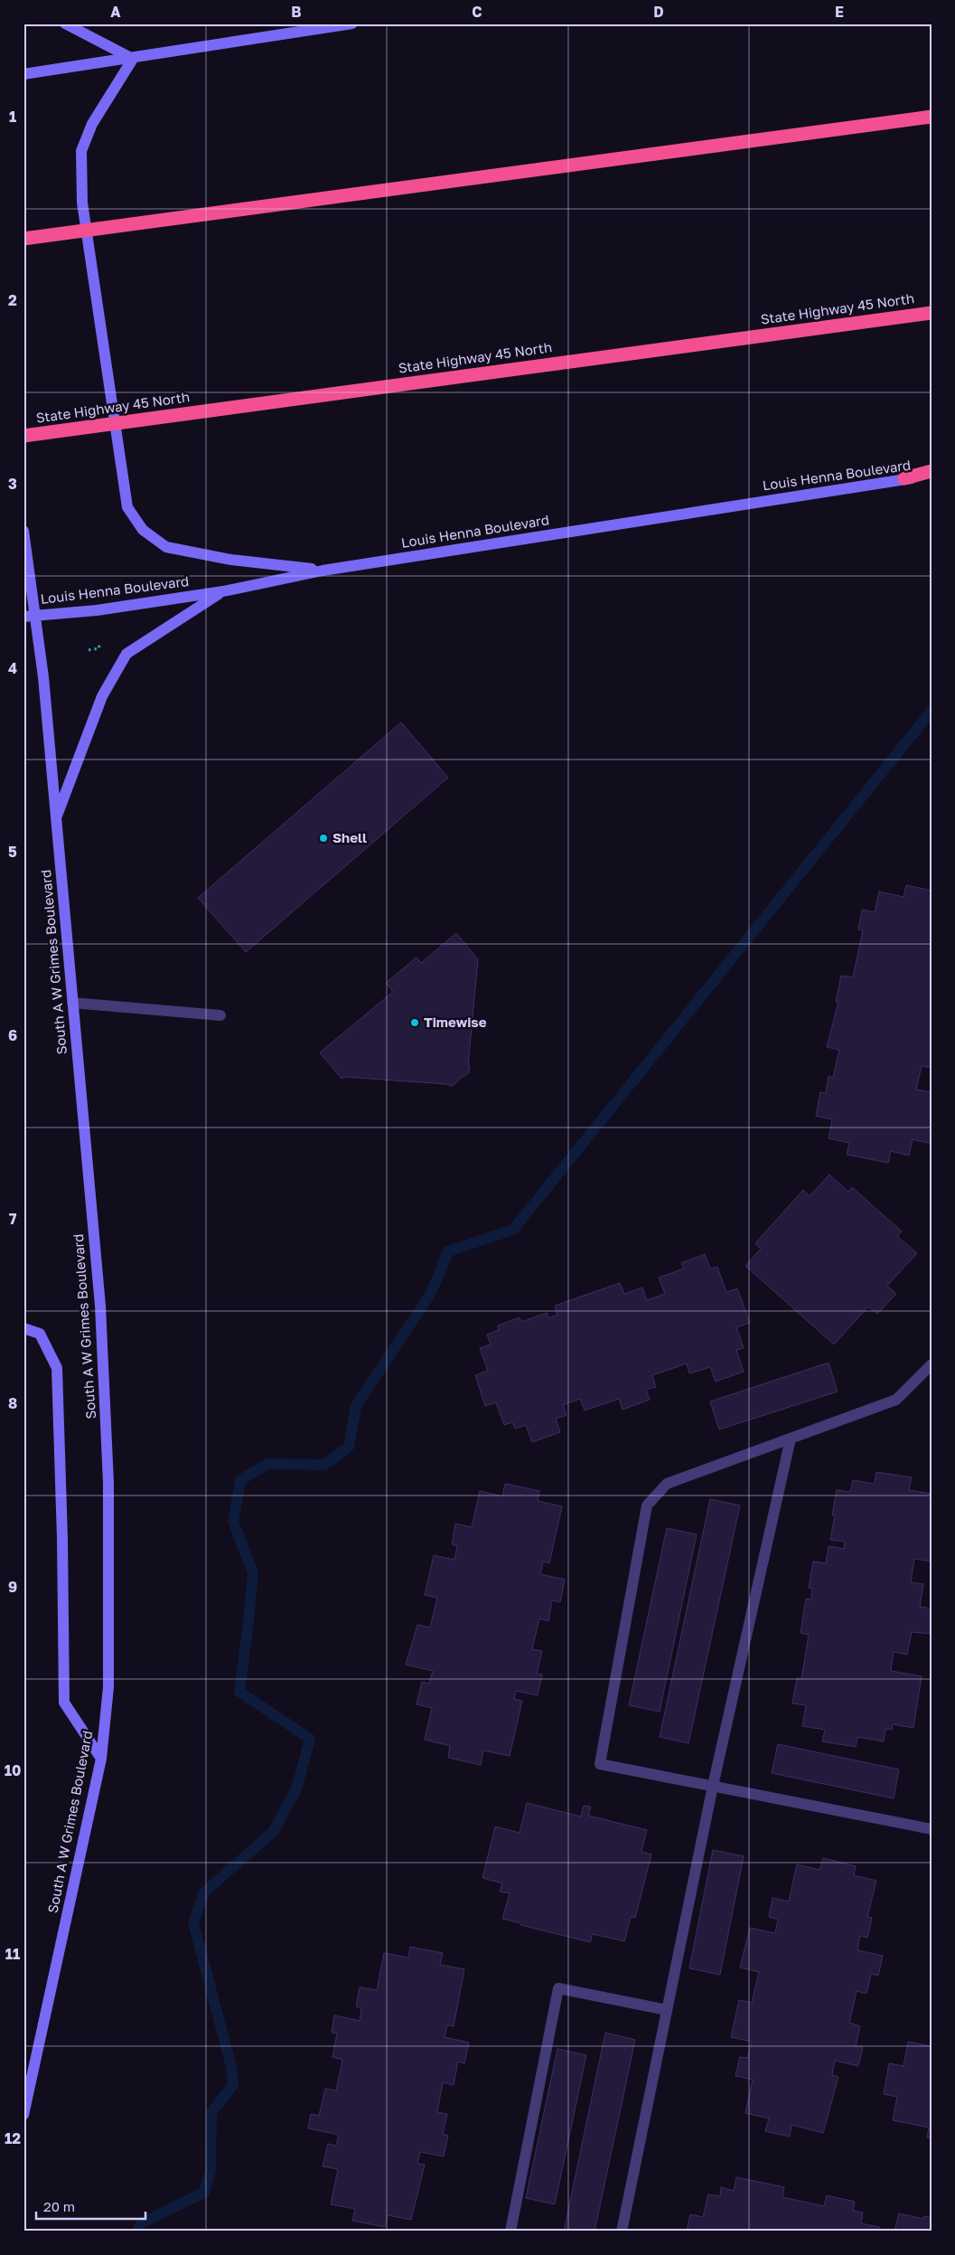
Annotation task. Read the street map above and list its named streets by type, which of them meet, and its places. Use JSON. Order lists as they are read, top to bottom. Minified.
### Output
{"streets":{"highway":["State Highway 45 North"],"main road":["Louis Henna Boulevard","South A W Grimes Boulevard"]},"crossings":[["Louis Henna Boulevard","South A W Grimes Boulevard"]],"places":["Shell","Timewise"],"scale_bar":"20 m","grid":{"columns":["A","B","C","D","E"],"rows":["1","2","3","4","5","6","7","8","9","10","11","12"]}}
